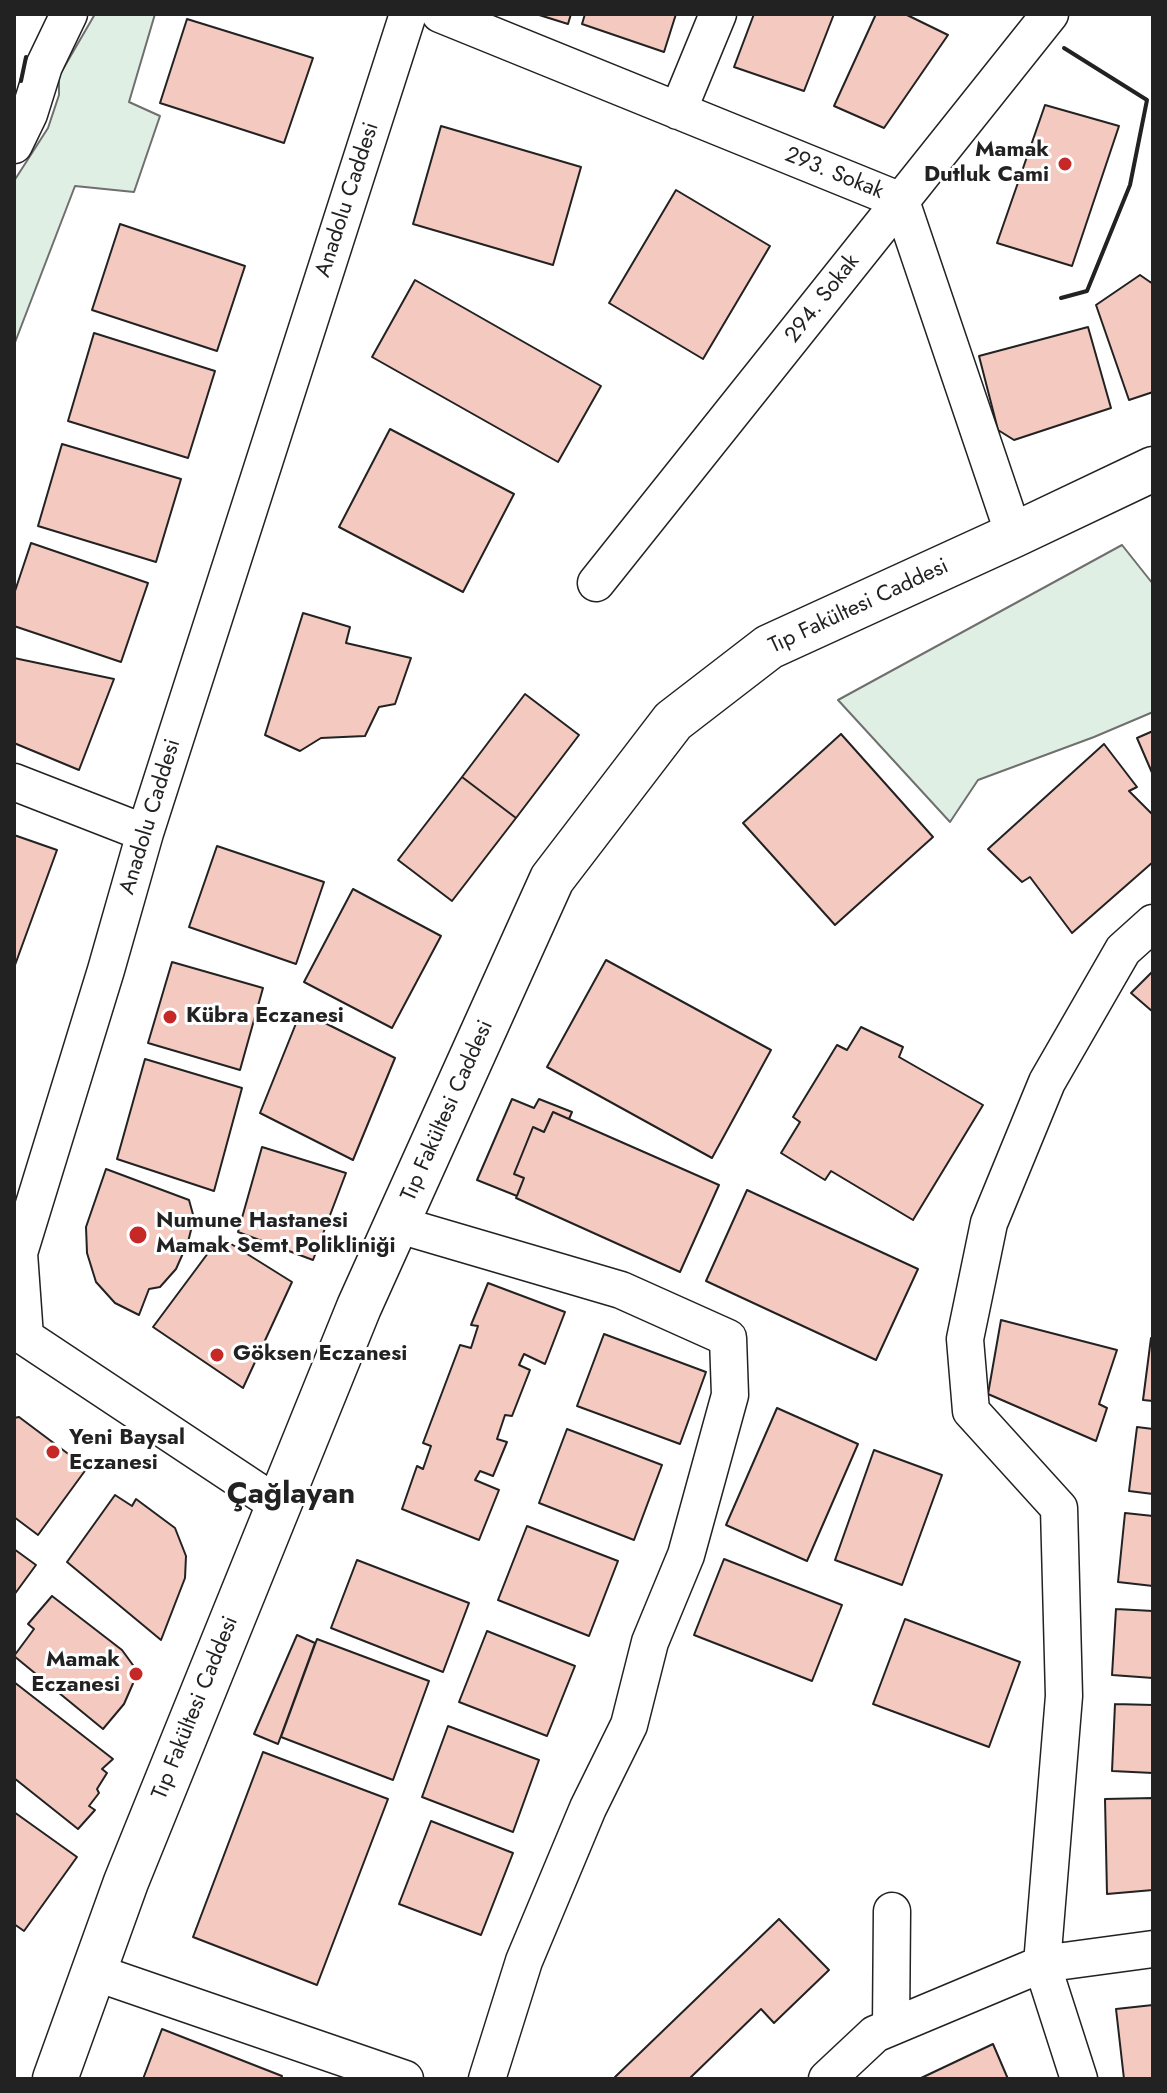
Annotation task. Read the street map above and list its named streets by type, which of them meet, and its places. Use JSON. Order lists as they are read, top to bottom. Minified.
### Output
{"streets":{"main road":["Tıp Fakültesi Caddesi"],"street":["293. Sokak","Anadolu Caddesi","294. Sokak"]},"crossings":[["293. Sokak","294. Sokak"],["293. Sokak","Tıp Fakültesi Caddesi"],["Anadolu Caddesi","Tıp Fakültesi Caddesi"]],"districts":["Çağlayan"],"places":["Mamak Dutluk Cami","Kübra Eczanesi","Numune Hastanesi Mamak Semt Polikliniği","Göksen Eczanesi","Yeni Baysal Eczanesi","Mamak Eczanesi"]}
